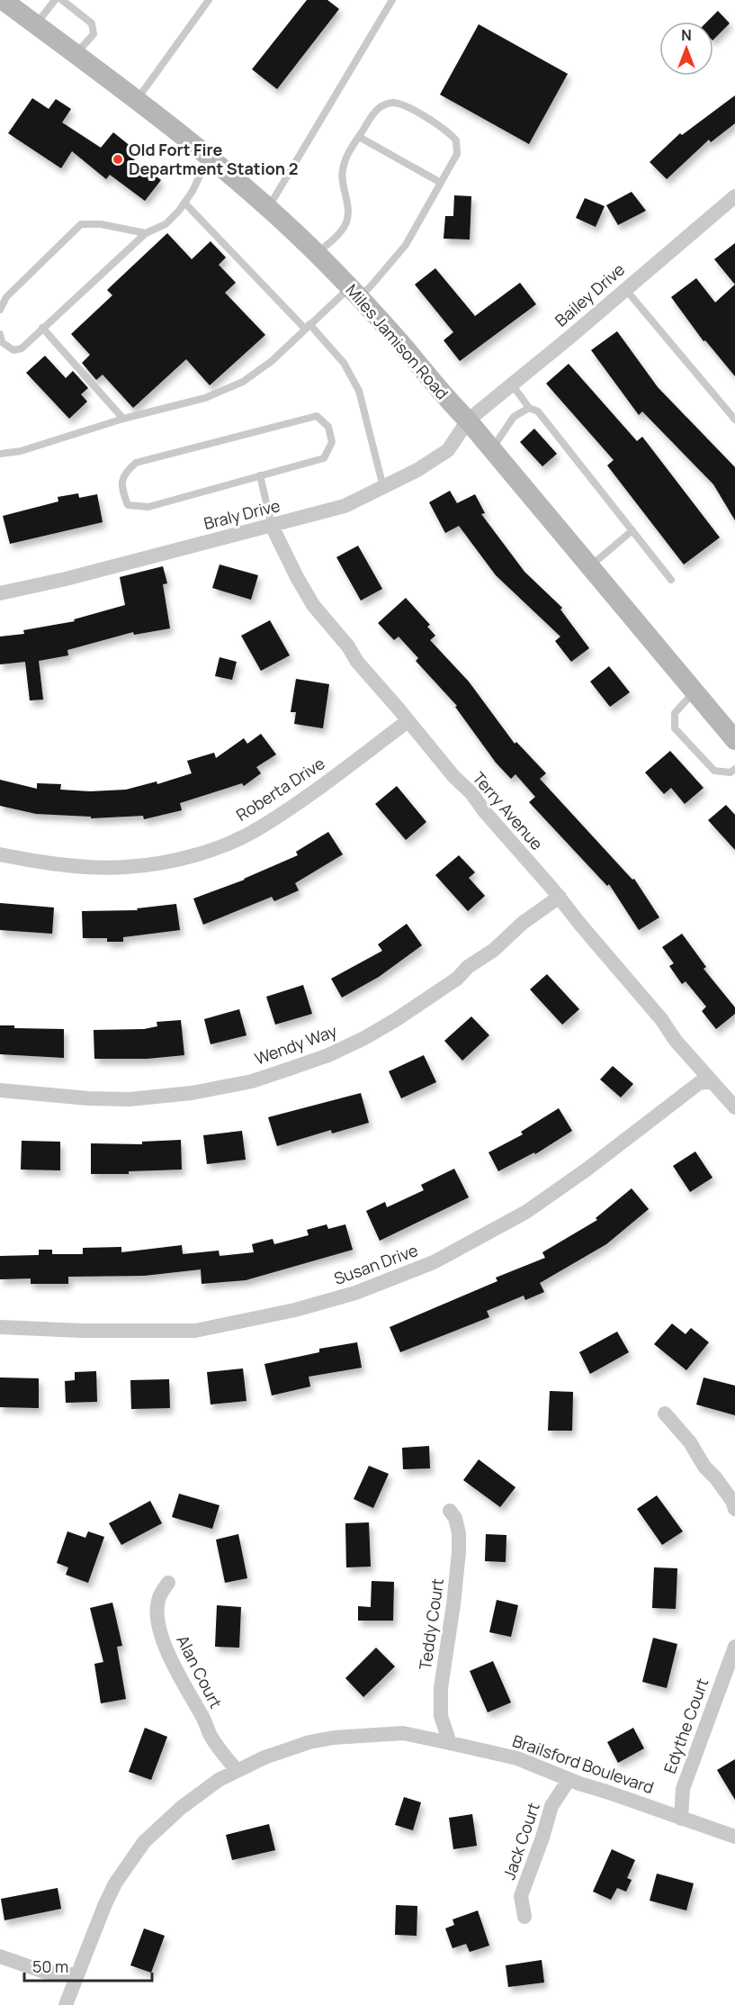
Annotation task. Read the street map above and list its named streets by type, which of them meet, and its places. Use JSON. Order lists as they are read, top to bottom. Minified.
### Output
{"streets":{"main road":["Miles Jamison Road"],"street":["Bailey Drive","Braly Drive","Roberta Drive","Terry Avenue","Wendy Way","Susan Drive","Teddy Court","Alan Court","Edythe Court","Brailsford Boulevard","Jack Court"]},"crossings":[["Bailey Drive","Miles Jamison Road"],["Bailey Drive","Braly Drive"],["Miles Jamison Road","Braly Drive"],["Braly Drive","Terry Avenue"],["Roberta Drive","Terry Avenue"],["Terry Avenue","Wendy Way"],["Terry Avenue","Susan Drive"],["Teddy Court","Brailsford Boulevard"],["Alan Court","Brailsford Boulevard"],["Edythe Court","Brailsford Boulevard"],["Brailsford Boulevard","Jack Court"]],"places":["Old Fort Fire Department Station 2"],"scale_bar":"50 m","north":"top"}
